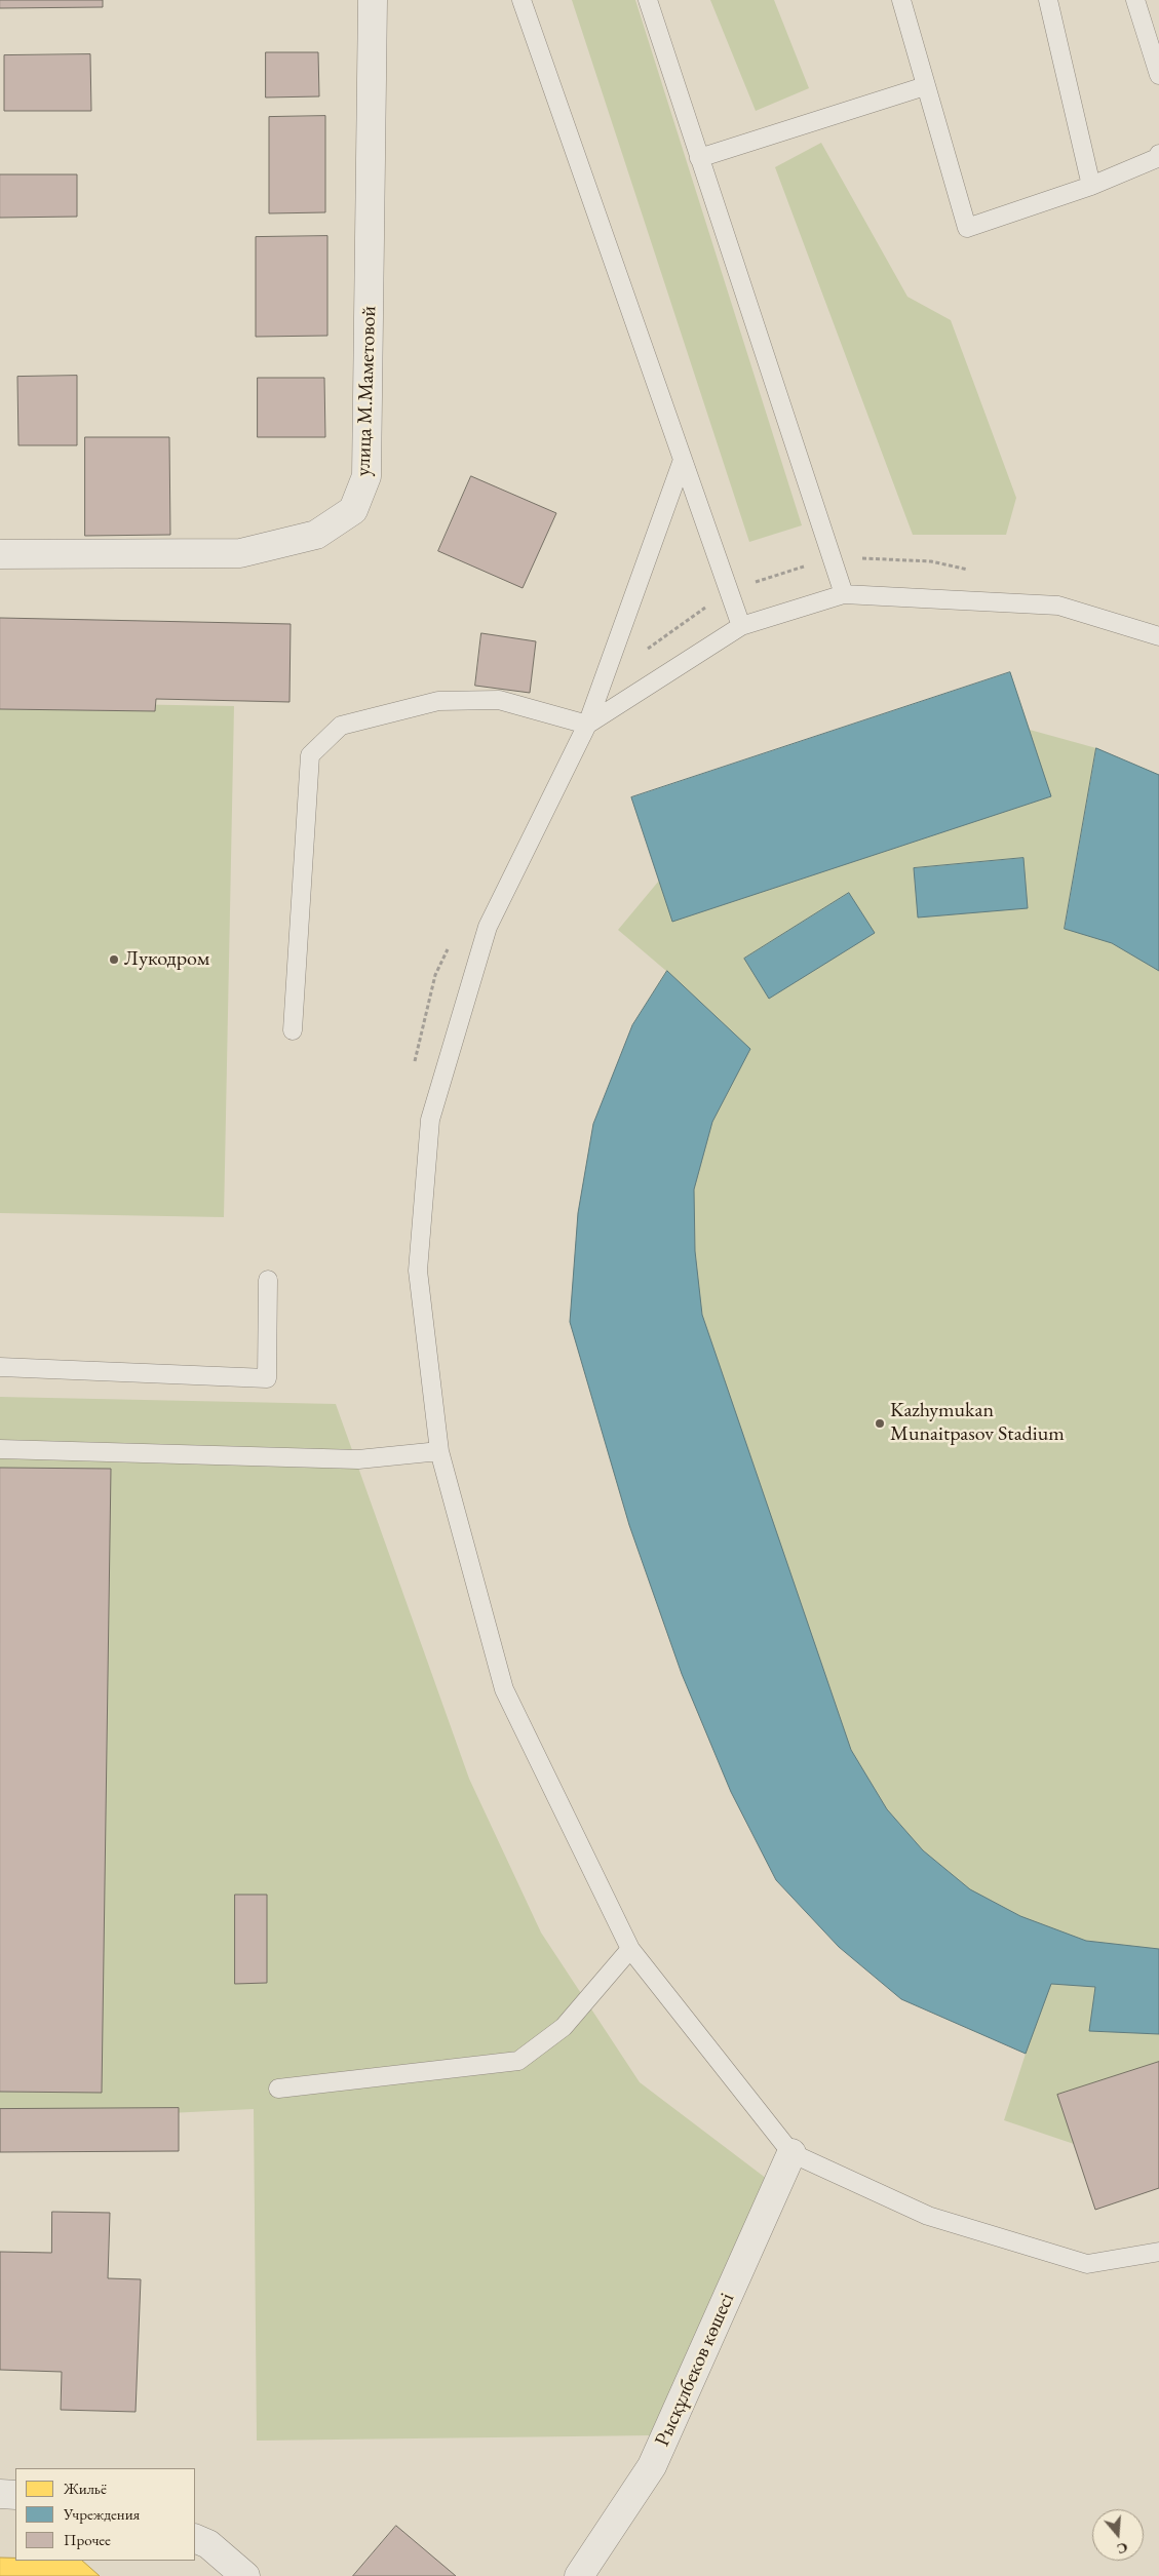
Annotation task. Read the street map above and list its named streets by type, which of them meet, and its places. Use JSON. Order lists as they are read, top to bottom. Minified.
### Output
{"streets":{"street":["улица М.Маметовой","Рысқұлбеков көшесі"]},"places":["Лукодром","Kazhymukan Munaitpasov Stadium"],"legend":["Жильё","Учреждения","Прочее"],"north":"bottom"}
